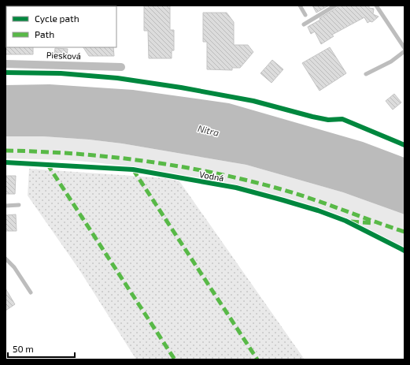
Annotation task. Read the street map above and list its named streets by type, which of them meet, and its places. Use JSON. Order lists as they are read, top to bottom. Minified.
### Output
{"streets":{"street":["Piesková"],"lane":["Vodná"]},"water":["Nitra"],"legend":["Cycle path","Path"],"scale_bar":"50 m"}
